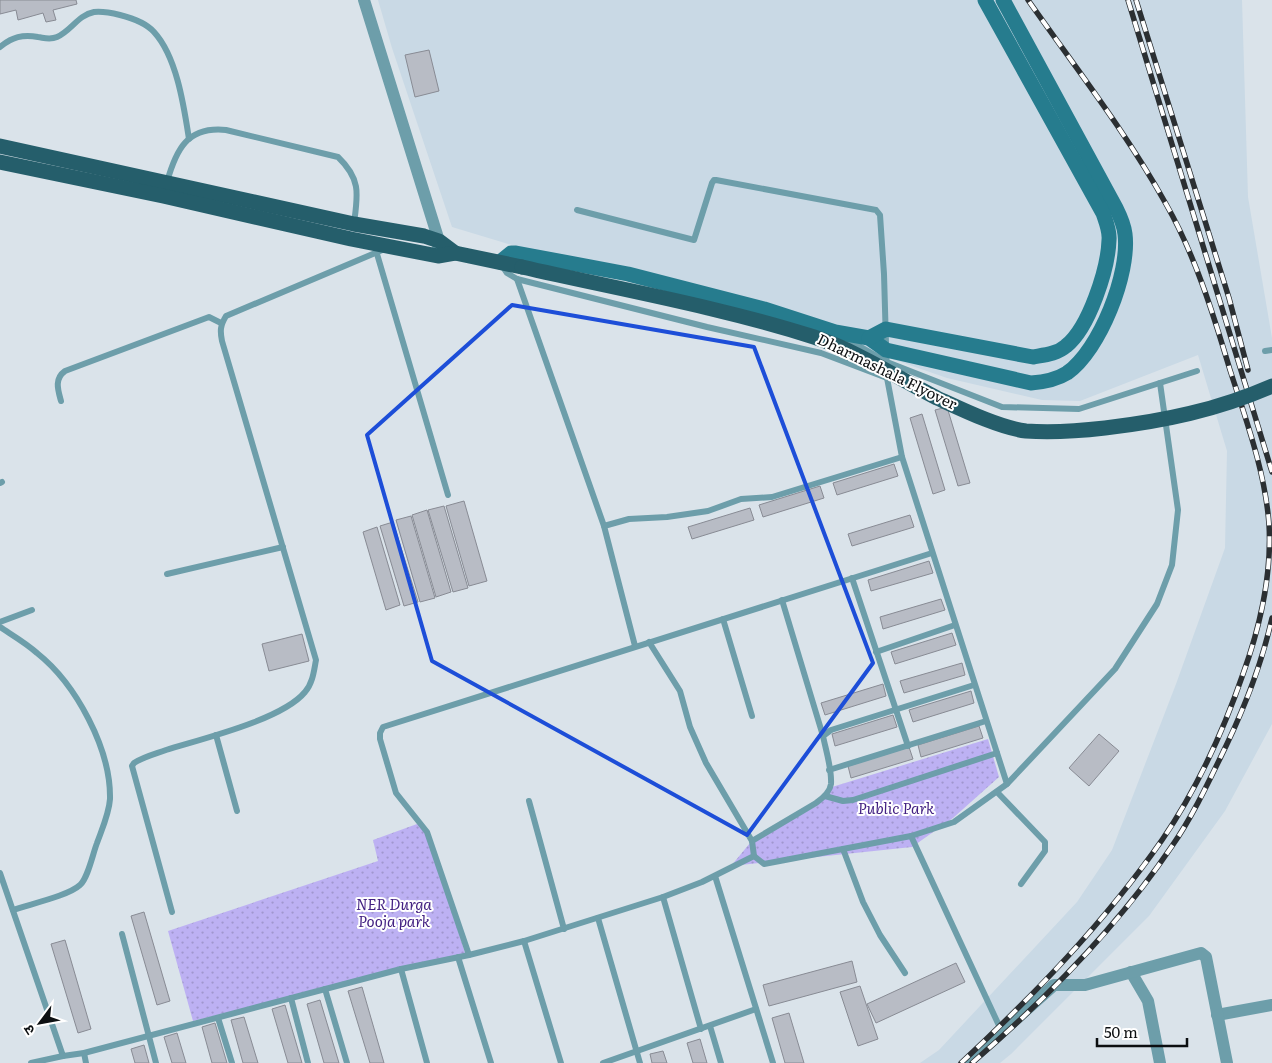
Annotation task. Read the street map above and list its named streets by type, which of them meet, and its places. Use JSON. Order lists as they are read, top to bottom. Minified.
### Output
{"streets":{"main road":["Dharmashala Flyover"]},"parks":["Public Park","NER Durga Pooja park"],"scale_bar":"50 m","north":"bottom left"}
